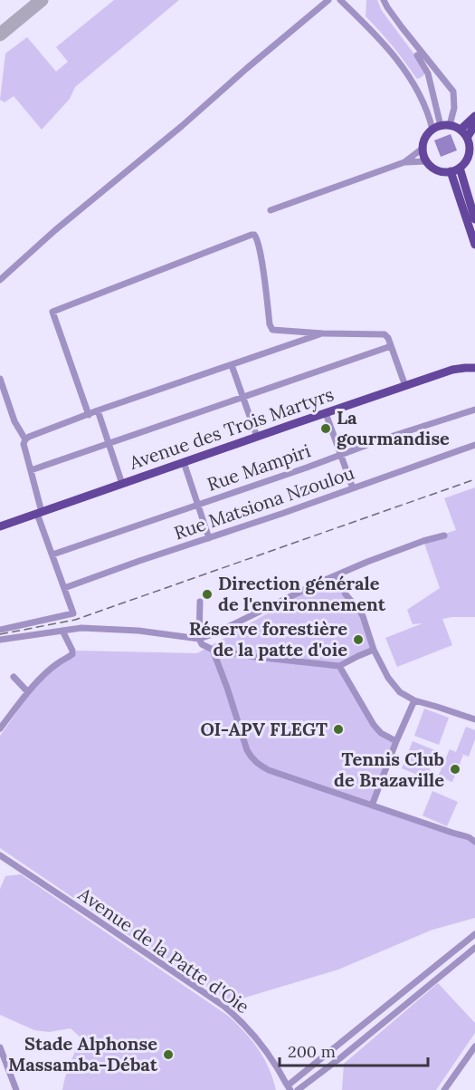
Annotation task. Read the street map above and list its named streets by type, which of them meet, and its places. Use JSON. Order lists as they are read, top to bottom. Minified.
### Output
{"streets":{"main road":["Avenue des Trois Martyrs"],"street":["Rue Mampiri","Rue Matsiona Nzoulou","Avenue de la Patte d'Oie"]},"places":["La gourmandise","Direction générale de l'environnement","Réserve forestière de la patte d'oie","OI-APV FLEGT","Tennis Club de Brazaville","Stade Alphonse Massamba-Débat"],"scale_bar":"200 m"}
